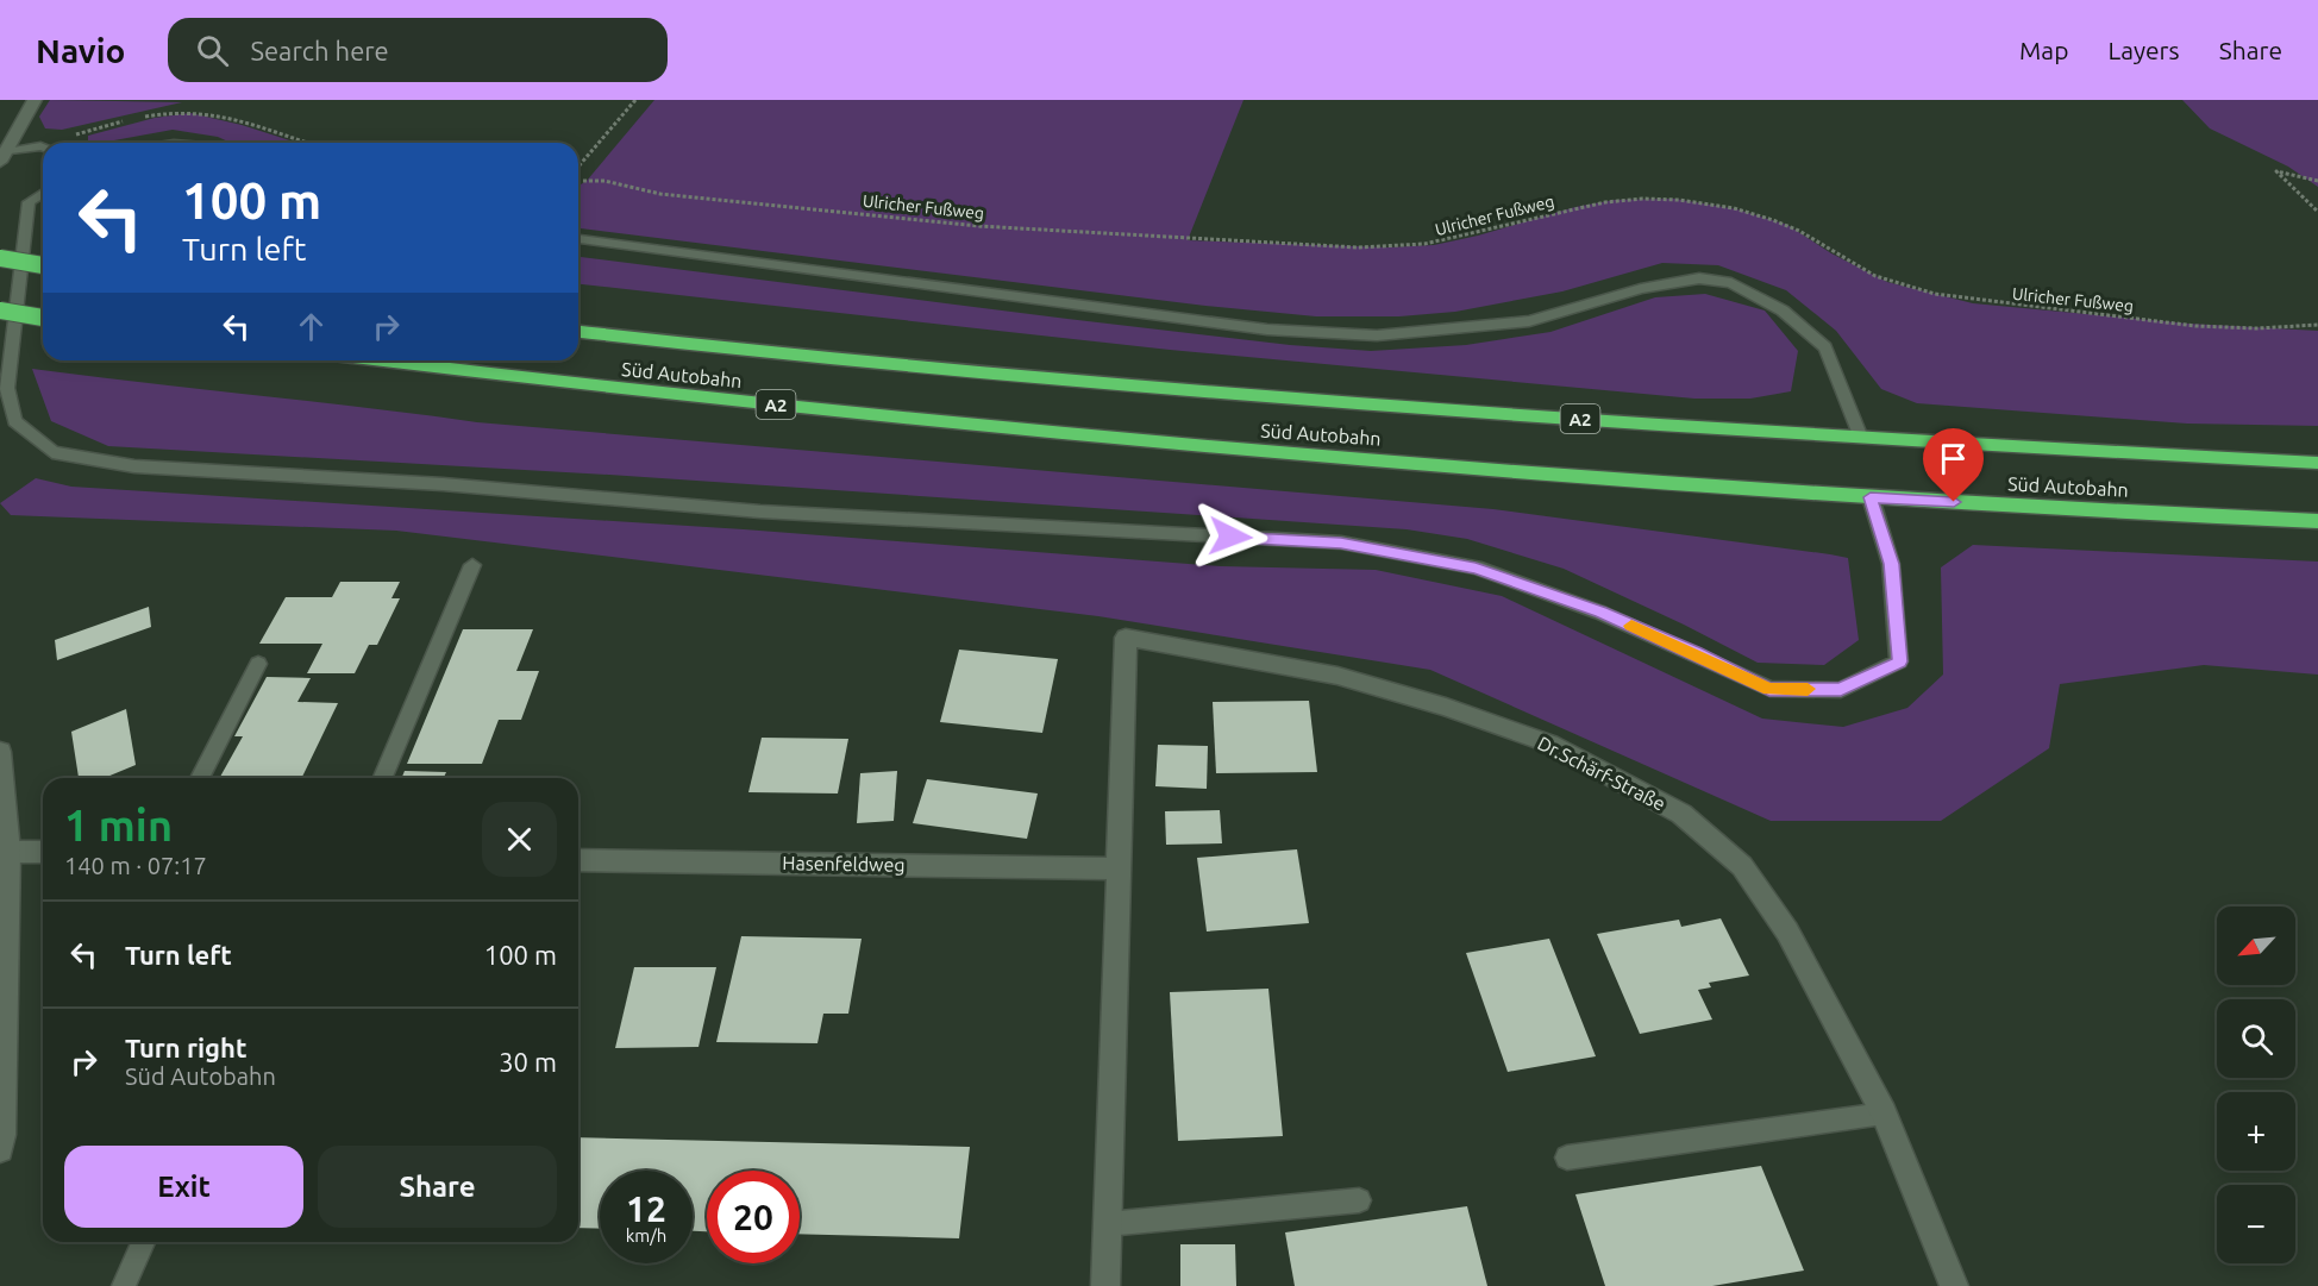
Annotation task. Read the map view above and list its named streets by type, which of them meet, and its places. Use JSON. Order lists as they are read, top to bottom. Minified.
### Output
{"streets":{"highway":["Süd Autobahn","A2"],"street":["Dr.Schärf-Straße","Hasenfeldweg"],"path":["Ulricher Fußweg"]},"crossings":[["Dr.Schärf-Straße","Hasenfeldweg"]],"north":"bottom left","page":{"header":"Navio","search":"Search here","nav":["Map","Layers","Share"],"turn":["100 m","Turn left"],"heading":["1 min","140 m · 07:17"],"list":[{"name":"Turn left","value":"100 m"},{"name":"Turn right","note":"Süd Autobahn","value":"30 m"}],"map_buttons":["+","−"],"buttons":["Exit","Share"],"speed":"12 km/h","limit":"20"}}
